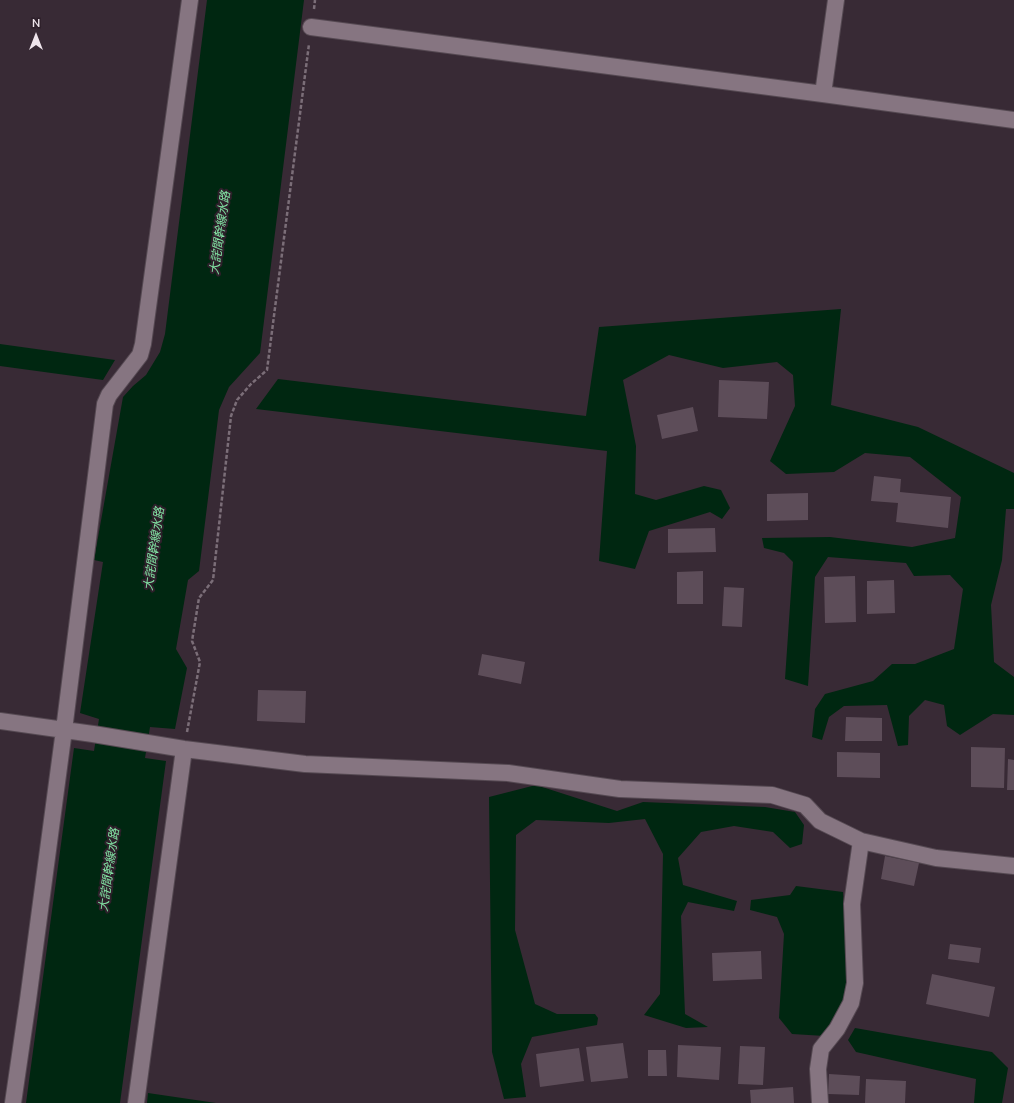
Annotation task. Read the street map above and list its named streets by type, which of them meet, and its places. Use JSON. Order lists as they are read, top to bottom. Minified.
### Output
{"water":["大詫間幹線水路"],"north":"top"}
